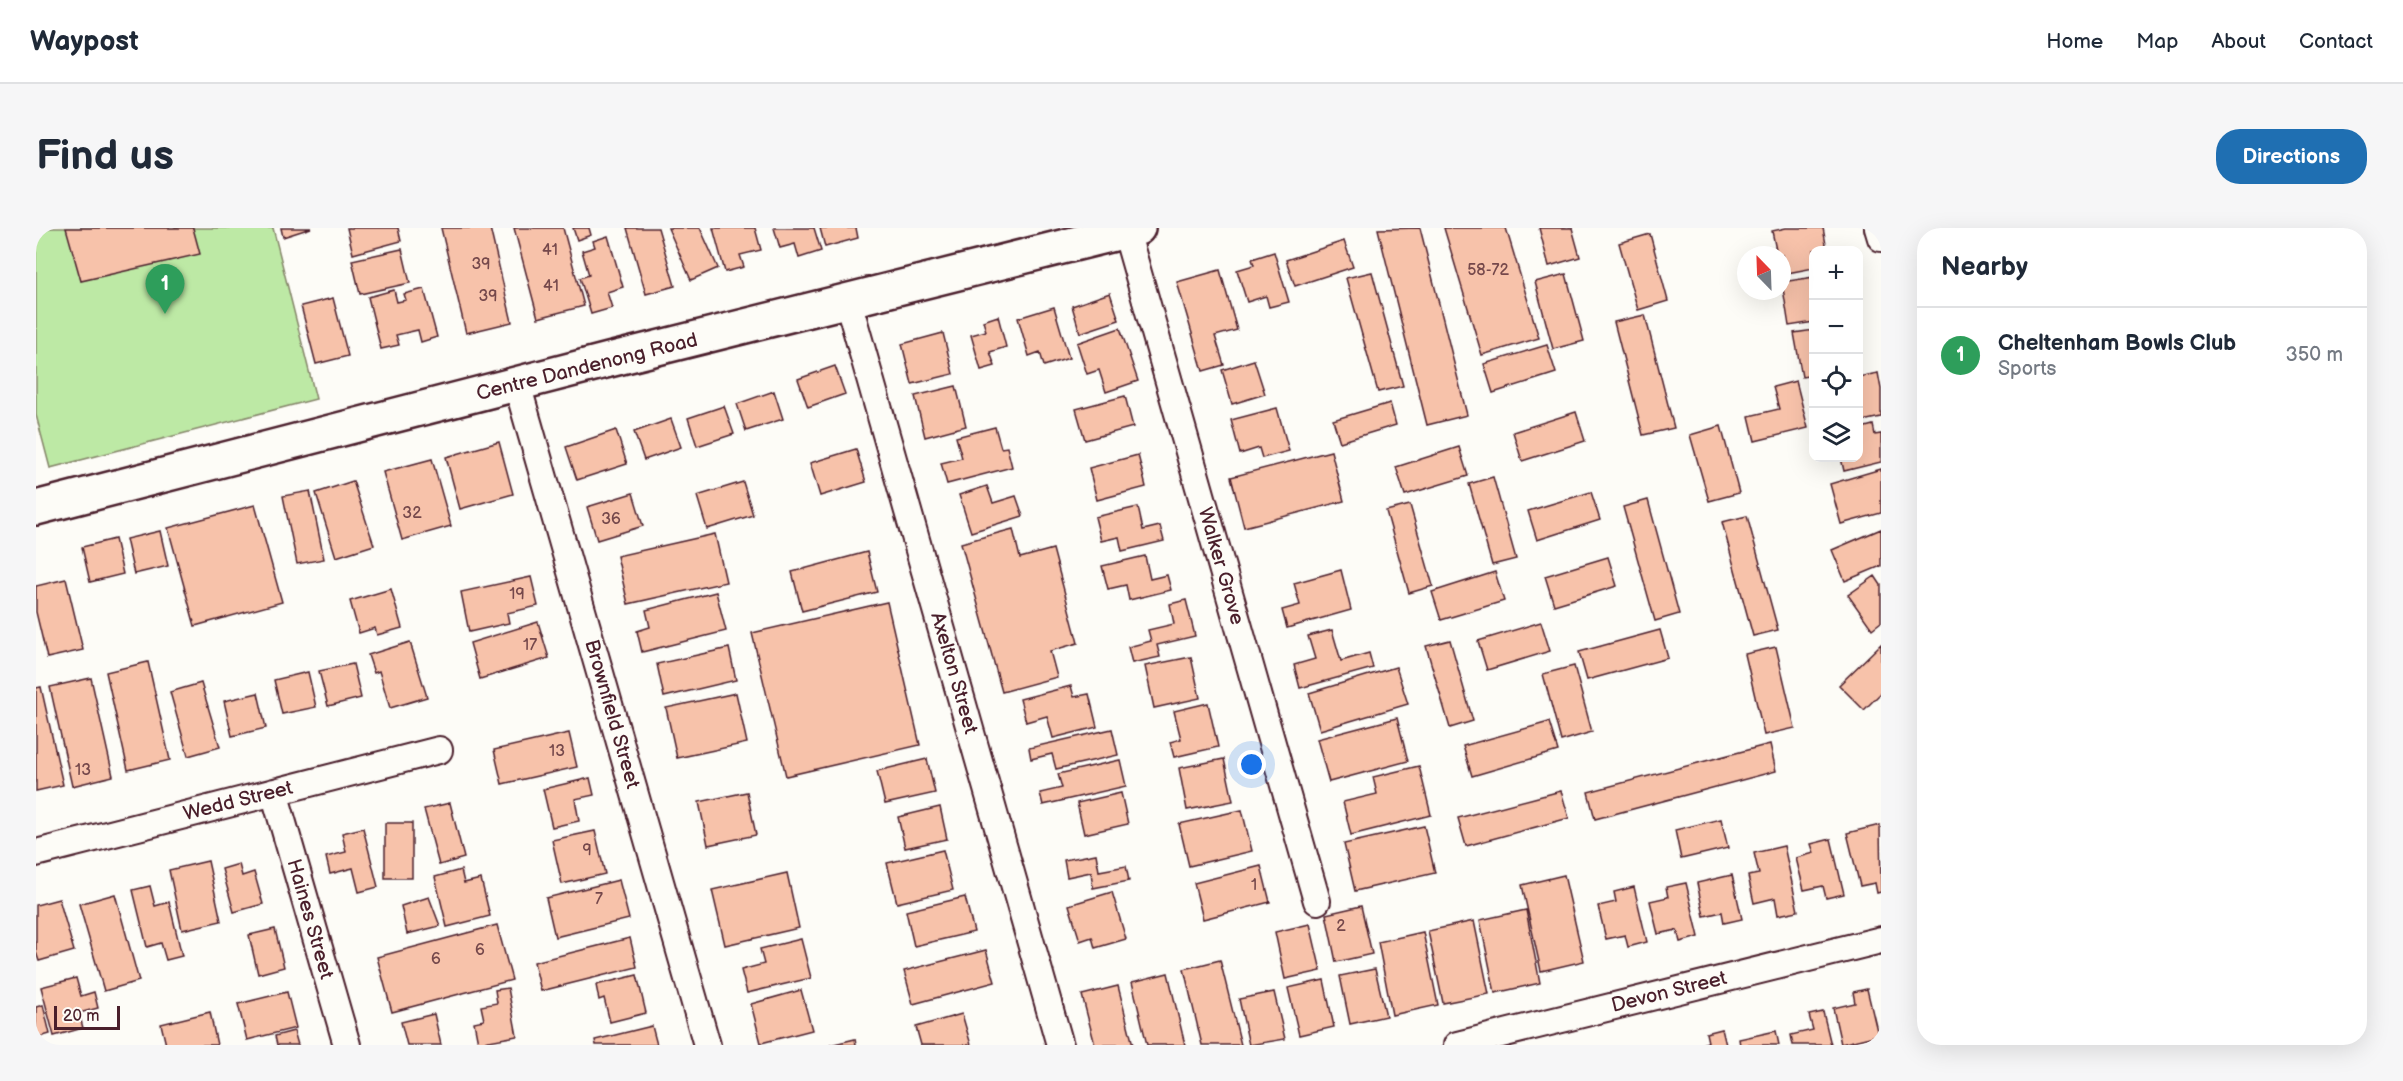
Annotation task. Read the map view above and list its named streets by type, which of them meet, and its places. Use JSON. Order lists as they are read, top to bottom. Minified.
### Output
{"streets":{"main road":["Centre Dandenong Road"],"street":["Walker Grove","Axelton Street","Brownfield Street","Wedd Street","Haines Street","Devon Street"]},"crossings":[["Centre Dandenong Road","Walker Grove"],["Centre Dandenong Road","Axelton Street"],["Centre Dandenong Road","Brownfield Street"],["Wedd Street","Haines Street"]],"house_numbers":["41","39","58-72","41","39","32","36","19","17","13","13","9","1","7","2","6","6"],"scale_bar":"20 m","north":"top left","page":{"header":"Waypost","nav":["Home","Map","About","Contact"],"buttons":"Directions","title":"Find us","heading":"Nearby","map_buttons":["+","−"],"pins":"1","list":[{"mark":"1","name":"Cheltenham Bowls Club","note":"Sports","value":"350 m"}],"scale":"20 m"}}
